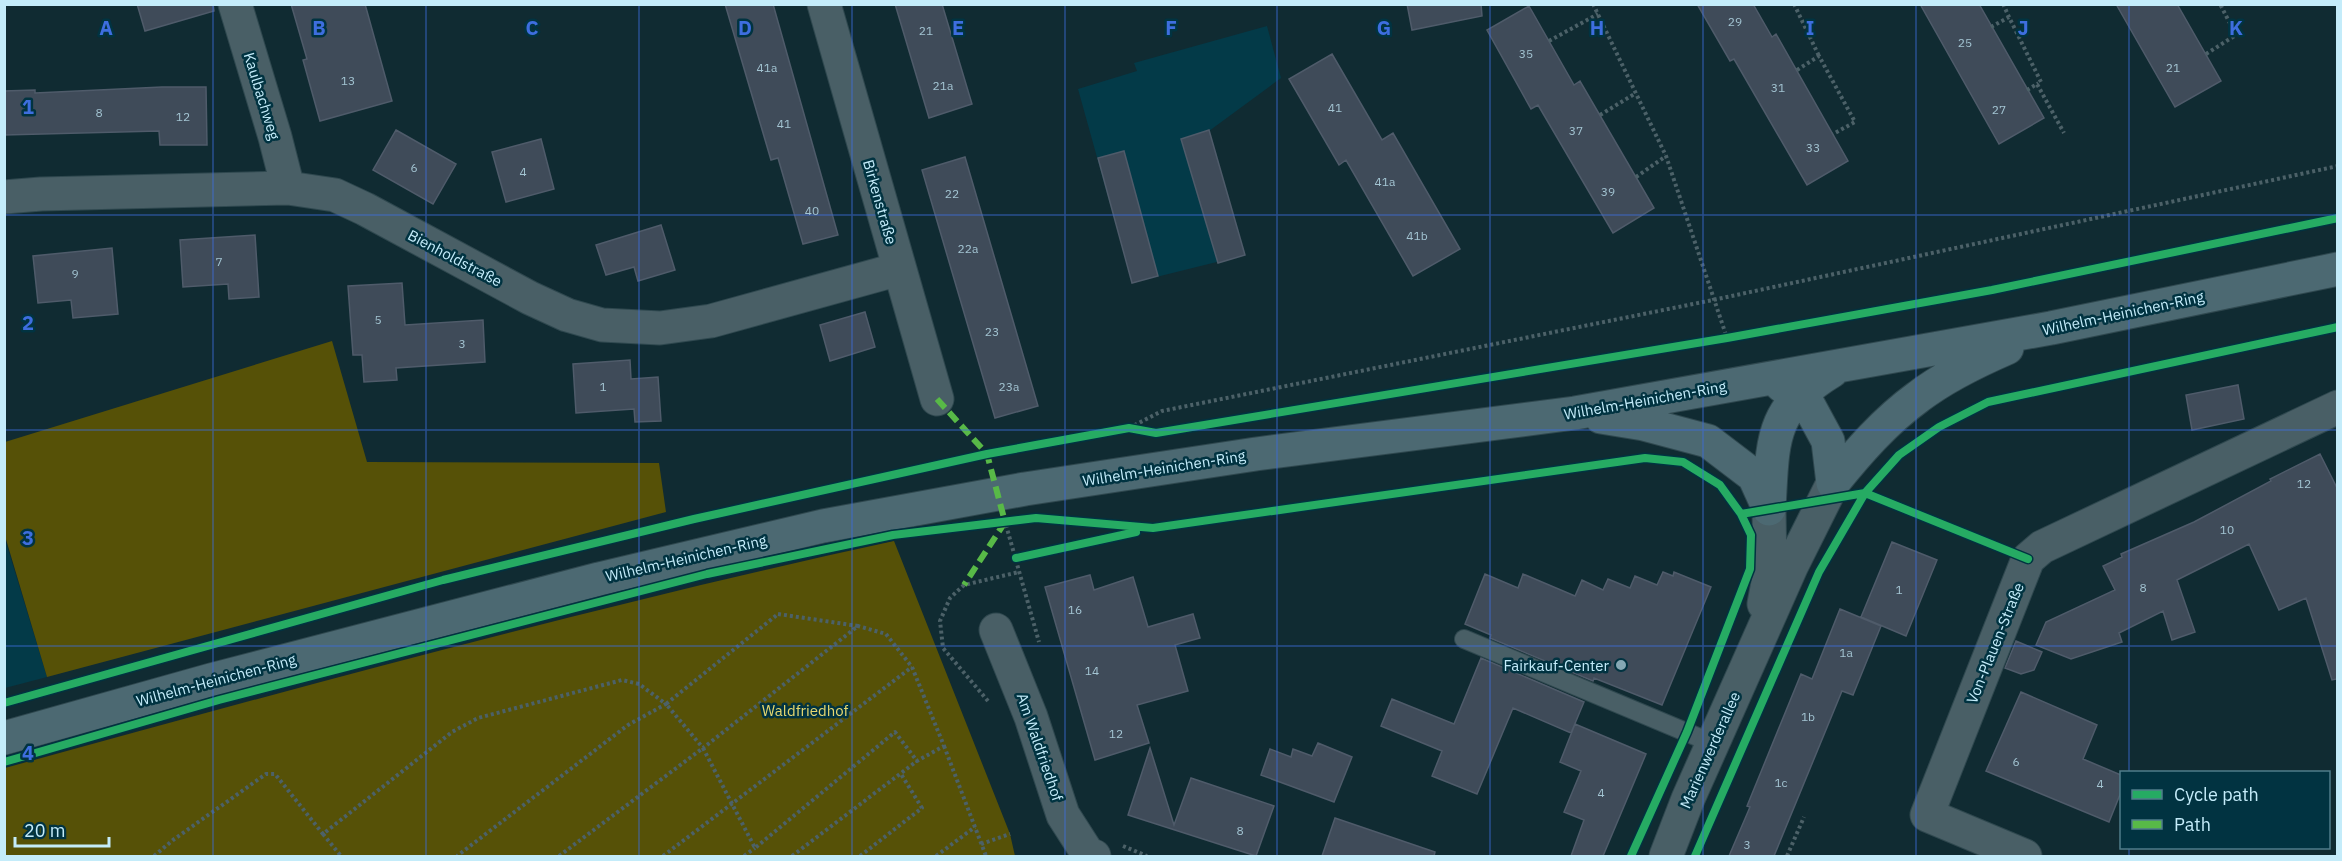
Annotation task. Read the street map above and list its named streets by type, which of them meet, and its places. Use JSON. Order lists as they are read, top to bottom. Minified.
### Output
{"streets":{"main road":["Wilhelm-Heinichen-Ring"],"street":["Kaulbachweg","Birkenstraße","Bienholdstraße","Von-Plauen-Straße","Am Waldfriedhof","Marienwerderallee"]},"crossings":[["Kaulbachweg","Bienholdstraße"],["Birkenstraße","Bienholdstraße"]],"parks":["Waldfriedhof"],"places":["Fairkauf-Center"],"house_numbers":["29","21","25","35","41a","21","13","21a","31","41","27","8","12","41","37","33","6","4","41a","39","22","40","41b","22a","7","9","5","23","3","1","23a","12","10","8","1","16","1a","14","1b","12","6","1c","4","4","8","3"],"legend":["Cycle path","Path"],"scale_bar":"20 m","grid":{"columns":["A","B","C","D","E","F","G","H","I","J","K"],"rows":["1","2","3","4"]}}
